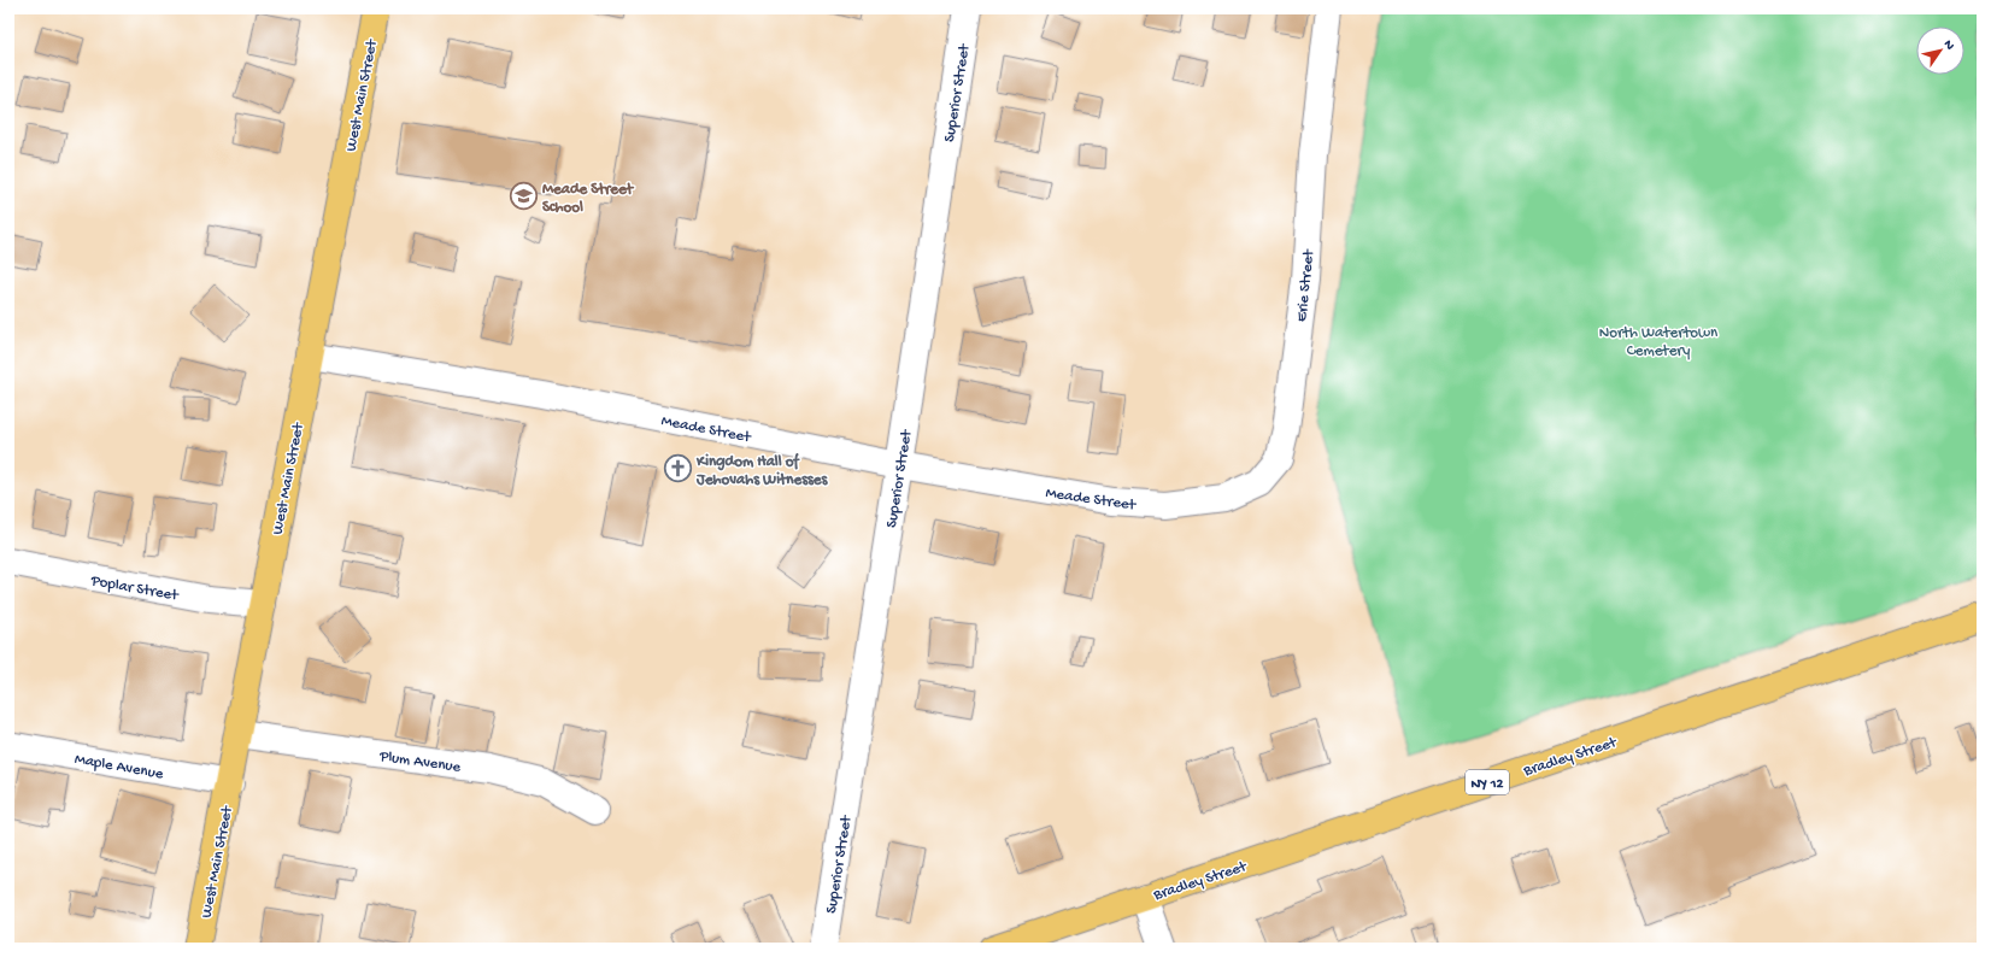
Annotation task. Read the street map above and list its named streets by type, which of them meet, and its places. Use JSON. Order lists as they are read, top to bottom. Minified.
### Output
{"streets":{"main road":["West Main Street","Bradley Street","NY 12"],"street":["Superior Street","Erie Street","Meade Street","Poplar Street","Plum Avenue","Maple Avenue"]},"crossings":[["Superior Street","Meade Street"],["West Main Street","Meade Street"],["West Main Street","Poplar Street"],["West Main Street","Plum Avenue"],["West Main Street","Maple Avenue"],["Erie Street","Meade Street"]],"parks":["North Watertown Cemetery"],"places":{"school or university":["Meade Street School"],"church":["Kingdom Hall of Jehovahs Witnesses"]},"north":"top right"}
